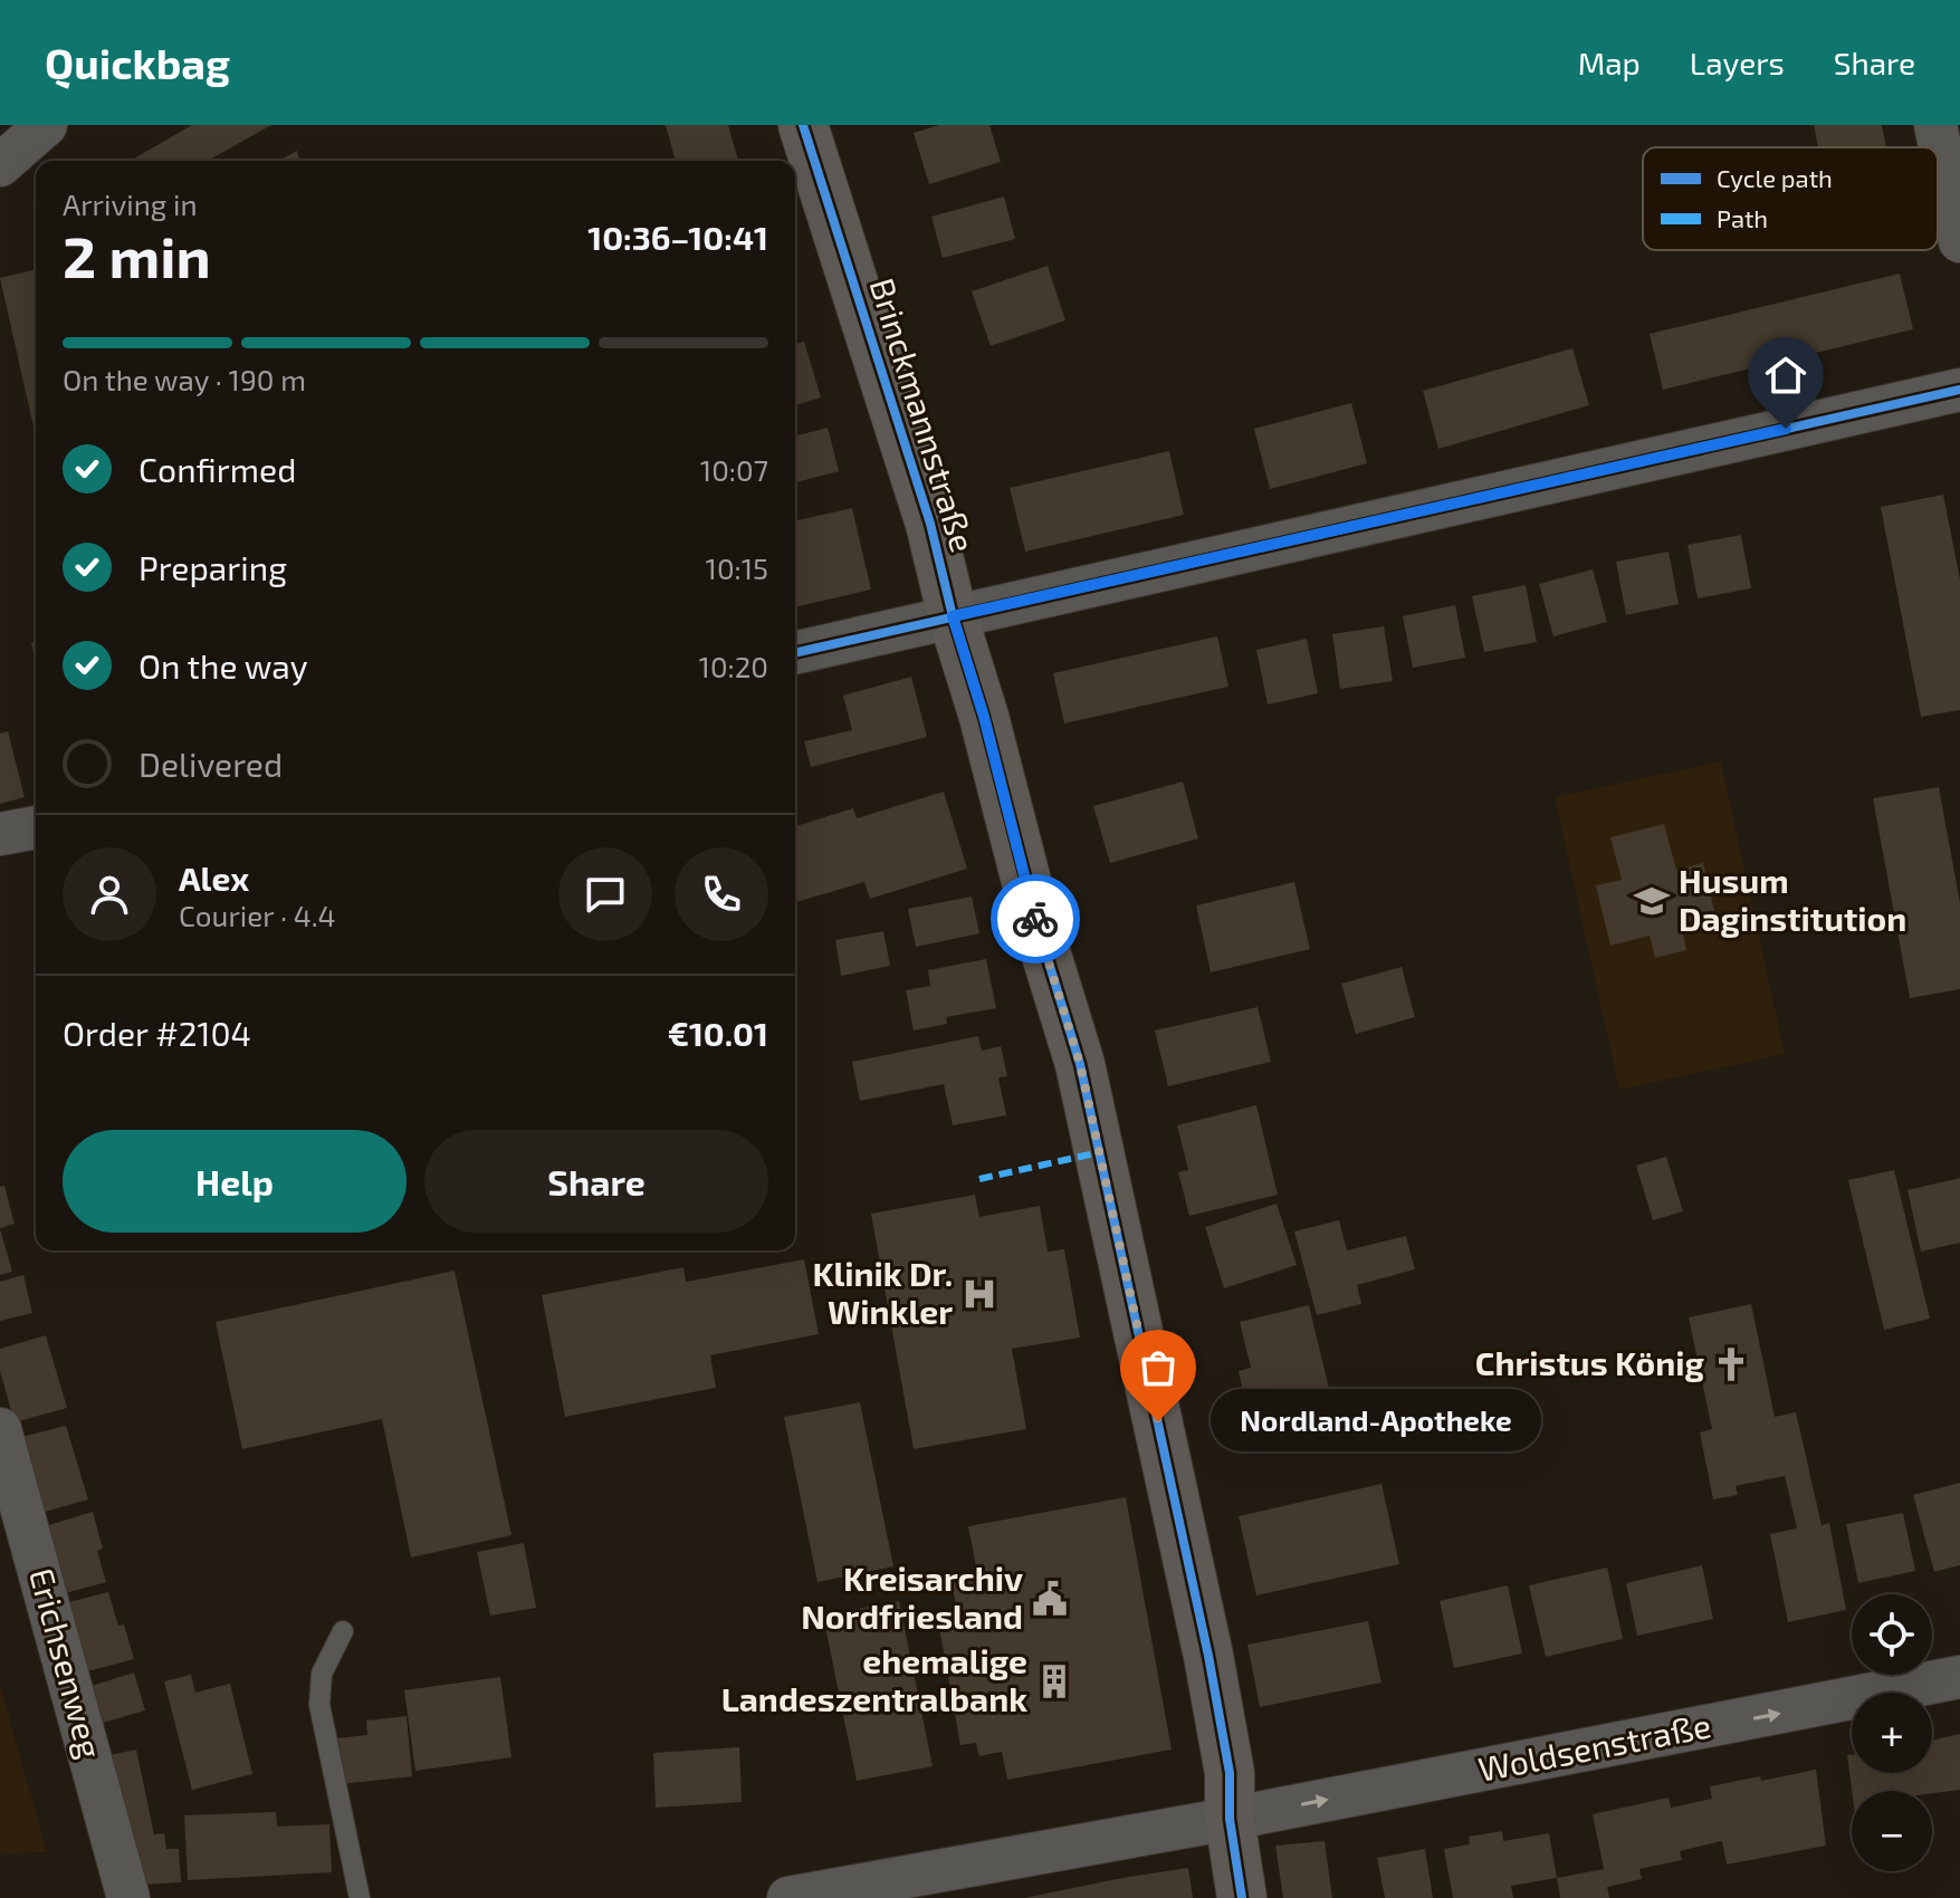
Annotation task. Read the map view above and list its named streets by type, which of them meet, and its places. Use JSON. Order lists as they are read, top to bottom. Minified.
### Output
{"streets":{"main road":["Brinckmannstraße"],"street":["Erichsenweg","Woldsenstraße"]},"crossings":[["Brinckmannstraße","Woldsenstraße"]],"one_way":["Woldsenstraße"],"places":{"school or university":["Husum Daginstitution"],"hospital":["Klinik Dr. Winkler"],"church":["Christus König"],"other":["Nordland-Apotheke"],"public building":["Kreisarchiv Nordfriesland"],"building":["ehemalige Landeszentralbank"]},"legend":["Cycle path","Path"],"page":{"header":"Quickbag","nav":["Map","Layers","Share"],"heading":["2 min","Arriving in","10:36–10:41"],"panel":["Alex","Courier · 4.4","Order #2104","€10.01"],"bar":"On the way · 190 m","list":[["Confirmed","10:07"],["Preparing","10:15"],["On the way","10:20"],"Delivered"],"buttons":["Help","Share"],"bubble":"Nordland-Apotheke","map_buttons":["+","−"]}}
